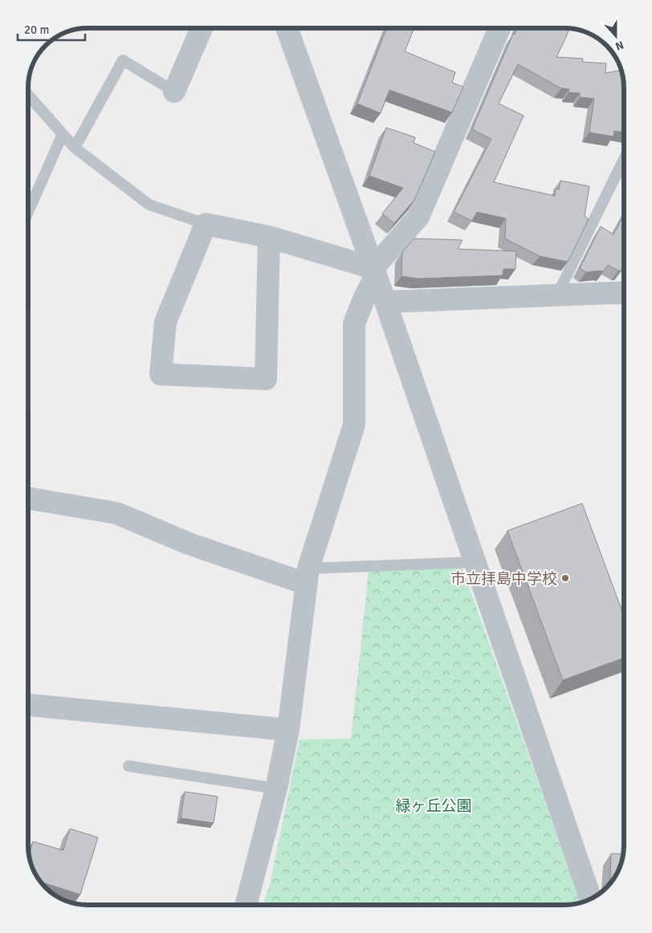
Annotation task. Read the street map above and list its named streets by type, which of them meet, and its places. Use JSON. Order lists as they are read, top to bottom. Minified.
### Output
{"parks":["緑ヶ丘公園"],"places":["市立拝島中学校"],"scale_bar":"20 m","north":"bottom"}
